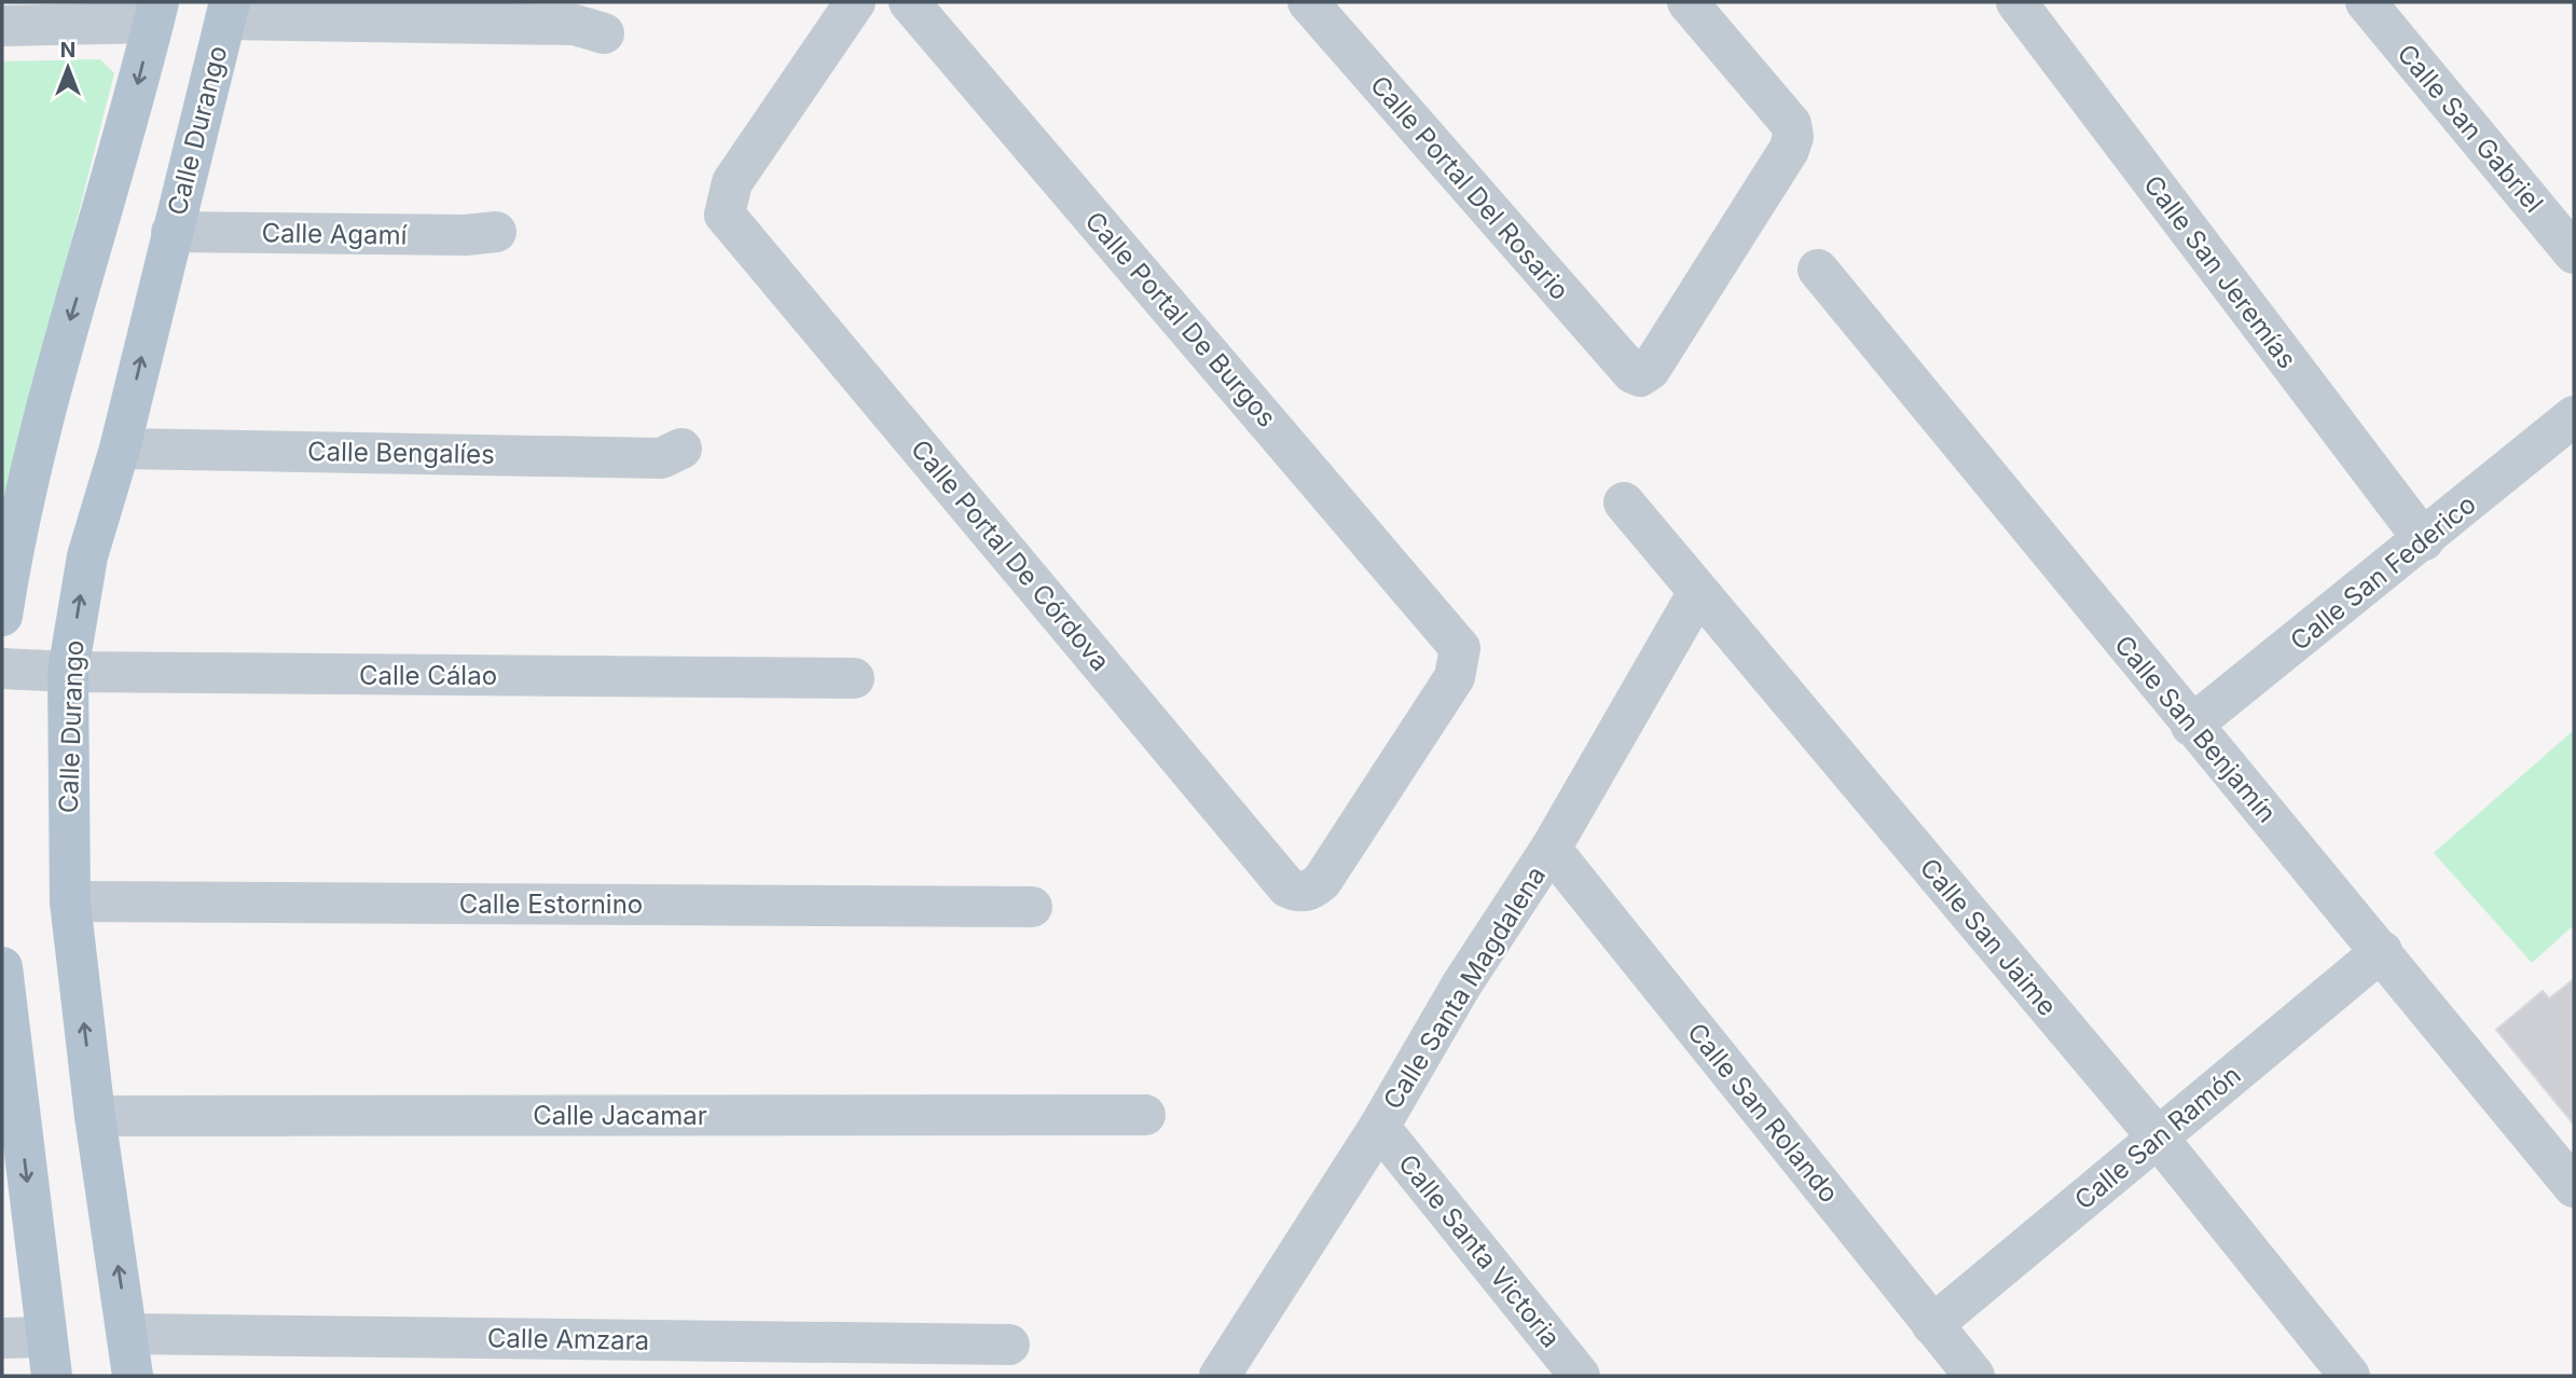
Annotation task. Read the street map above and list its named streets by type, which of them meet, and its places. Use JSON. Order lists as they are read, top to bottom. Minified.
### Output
{"streets":{"main road":["Calle Durango"],"street":["Calle San Gabriel","Calle Portal Del Rosario","Calle Agamí","Calle San Jeremías","Calle Portal De Burgos","Calle Bengalíes","Calle Portal De Córdova","Calle San Federico","Calle Cálao","Calle San Benjamín","Calle Estornino","Calle San Jaime","Calle Santa Magdalena","Calle San Rolando","Calle Jacamar","Calle San Ramón","Calle Santa Victoria","Calle Amzara"]},"crossings":[["Calle Durango","Calle Agamí"],["Calle Durango","Calle Bengalíes"],["Calle Durango","Calle Cálao"],["Calle Durango","Calle Estornino"],["Calle Durango","Calle Jacamar"],["Calle Durango","Calle Amzara"],["Calle San Jeremías","Calle San Federico"],["Calle Portal De Burgos","Calle Portal De Córdova"],["Calle San Federico","Calle San Benjamín"],["Calle San Benjamín","Calle San Ramón"],["Calle San Jaime","Calle Santa Magdalena"],["Calle San Jaime","Calle San Ramón"],["Calle Santa Magdalena","Calle San Rolando"],["Calle Santa Magdalena","Calle Santa Victoria"],["Calle San Rolando","Calle San Ramón"]],"north":"top"}
